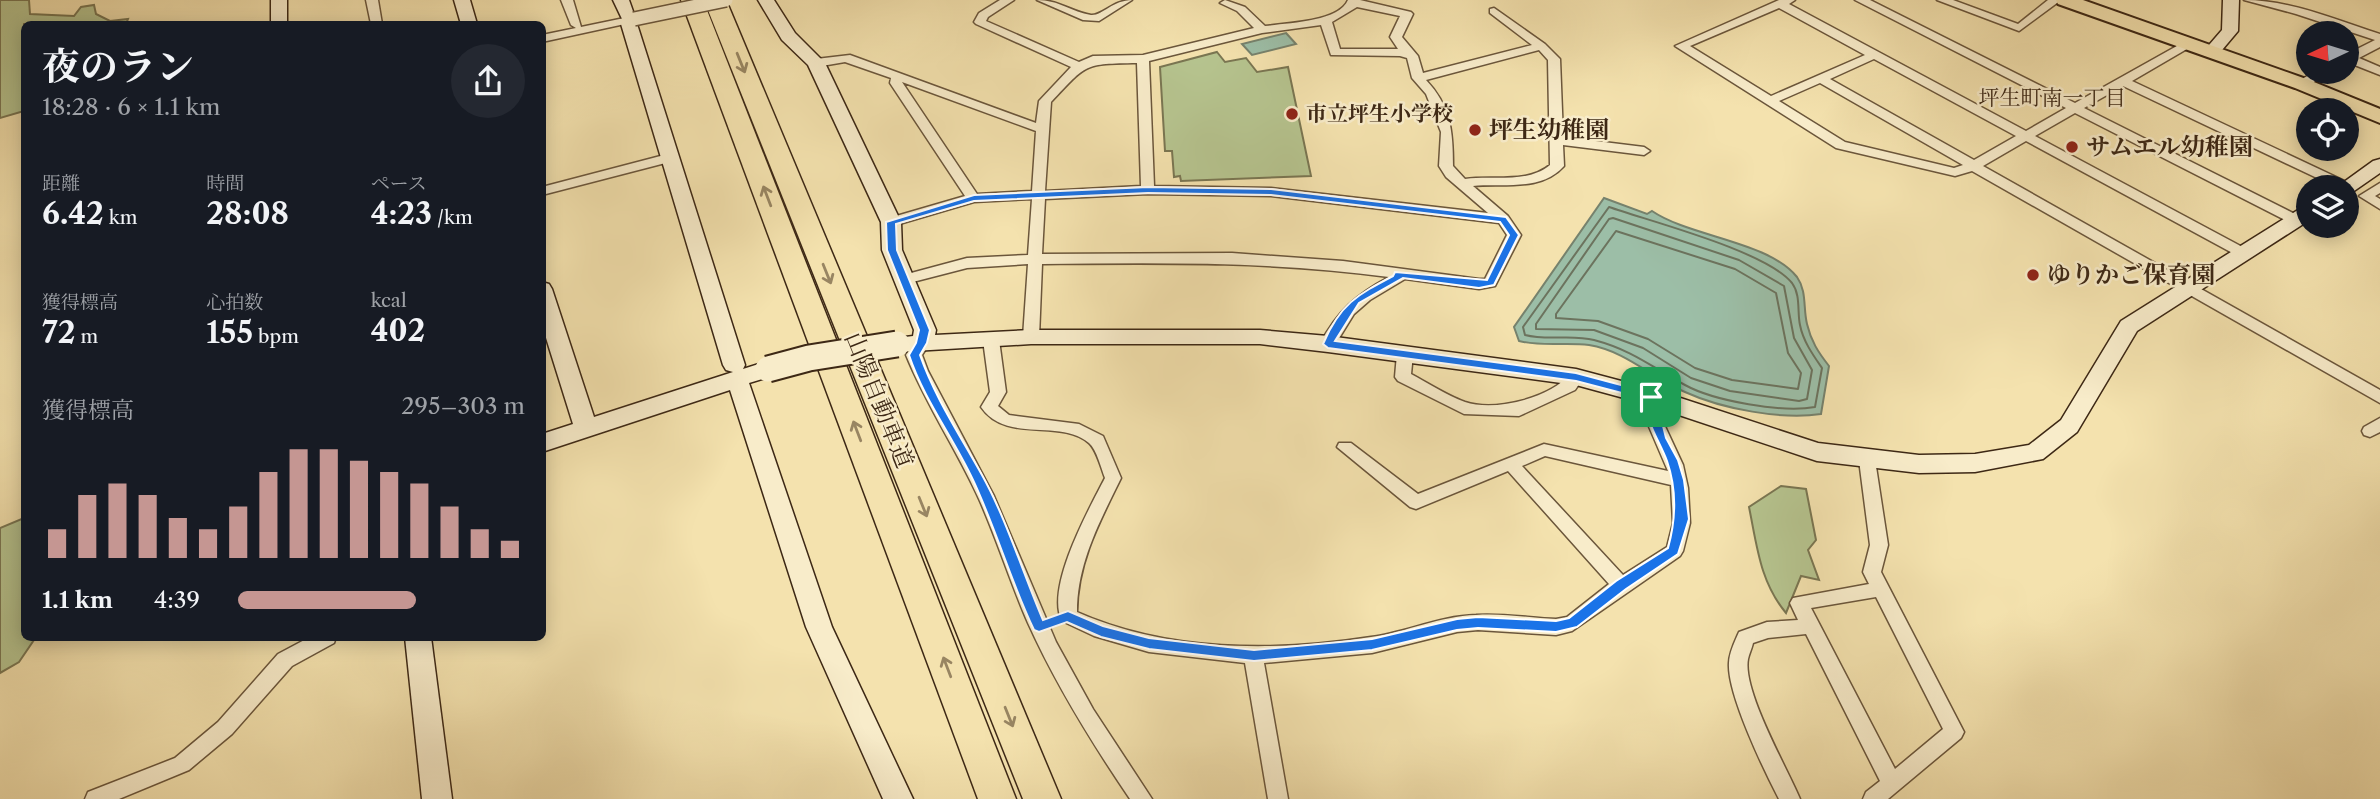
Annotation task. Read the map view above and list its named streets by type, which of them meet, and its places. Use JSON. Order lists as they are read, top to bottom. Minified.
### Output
{"streets":{"highway":["山陽自動車道"]},"districts":["坪生町南一丁目"],"places":["市立坪生小学校","坪生幼稚園","サムエル幼稚園","ゆりかご保育園"],"north":"left","page":{"heading":["夜のラン","18:28 · 6 × 1.1 km"],"stats":[["距離","6.42 km"],["時間","28:08"],["ペース","4:23 /km"],["獲得標高","72 m"],["心拍数","155 bpm"],["kcal","402"]],"chart":["獲得標高","295–303 m"],"list":[{"name":"1.1 km","note":"4:39"}]}}
